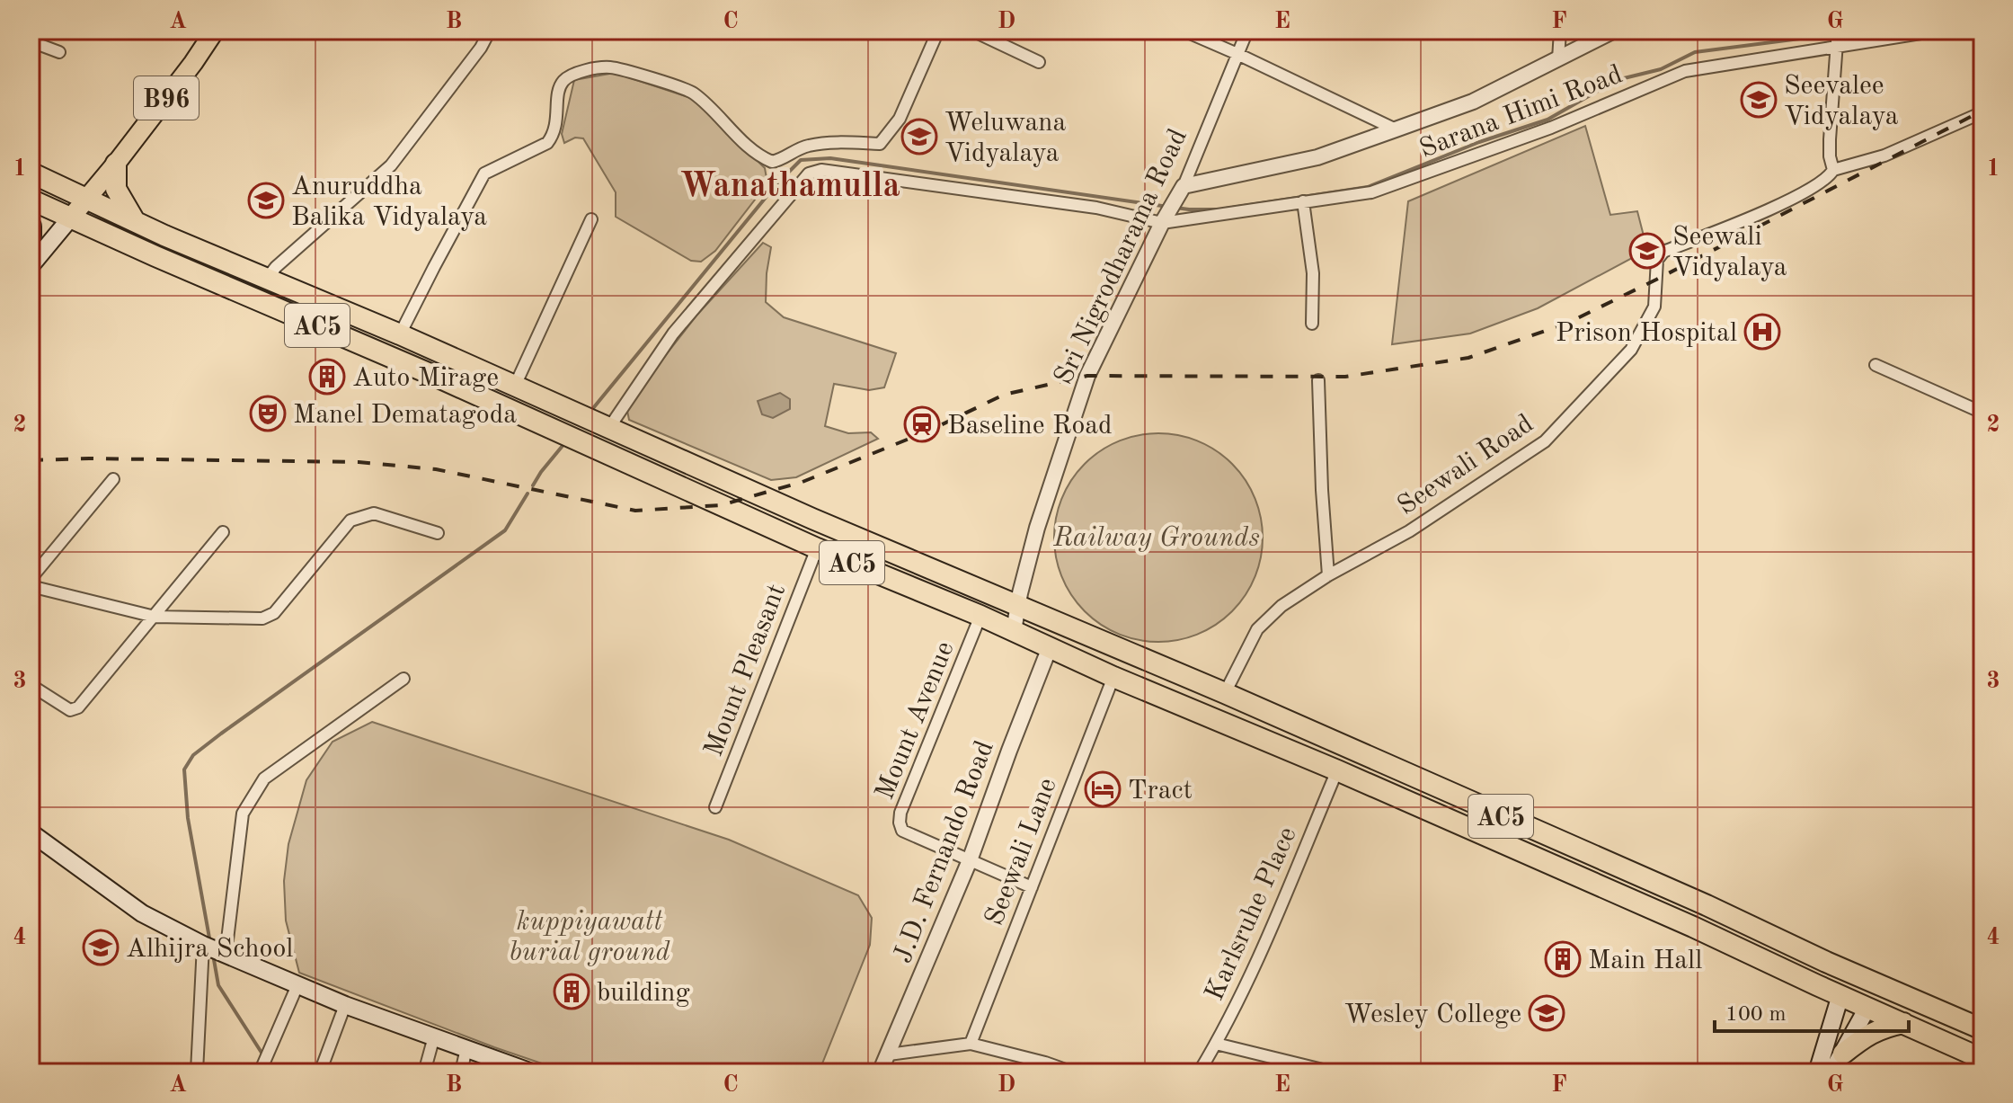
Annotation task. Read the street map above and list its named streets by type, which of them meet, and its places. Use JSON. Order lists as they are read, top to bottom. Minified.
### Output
{"streets":{"highway":["AC5"],"main road":["B96"],"street":["Sarana Himi Road","Sri Nigrodharama Road","Seewali Road","Mount Pleasant","Mount Avenue","J.D. Fernando Road","Seewali Lane","Karlsruhe Place"]},"crossings":[["B96","AC5"],["Sarana Himi Road","Sri Nigrodharama Road"],["Sri Nigrodharama Road","AC5"],["AC5","Seewali Road"],["AC5","Mount Pleasant"],["AC5","Mount Avenue"],["AC5","J.D. Fernando Road"],["AC5","Seewali Lane"],["AC5","Karlsruhe Place"],["Mount Avenue","J.D. Fernando Road"],["Mount Avenue","Seewali Lane"]],"districts":["Wanathamulla"],"parks":["Railway Grounds","kuppiyawatt burial ground"],"places":{"school or university":["Seevalee Vidyalaya","Weluwana Vidyalaya","Anuruddha Balika Vidyalaya","Seewali Vidyalaya","Alhijra School","Wesley College"],"hospital":["Prison Hospital"],"building":["Auto Mirage","Main Hall","building"],"theatre":["Manel Dematagoda"],"station":["Baseline Road"],"hotel":["Tract"]},"scale_bar":"100 m","grid":{"columns":["A","B","C","D","E","F","G"],"rows":["1","2","3","4"]}}
